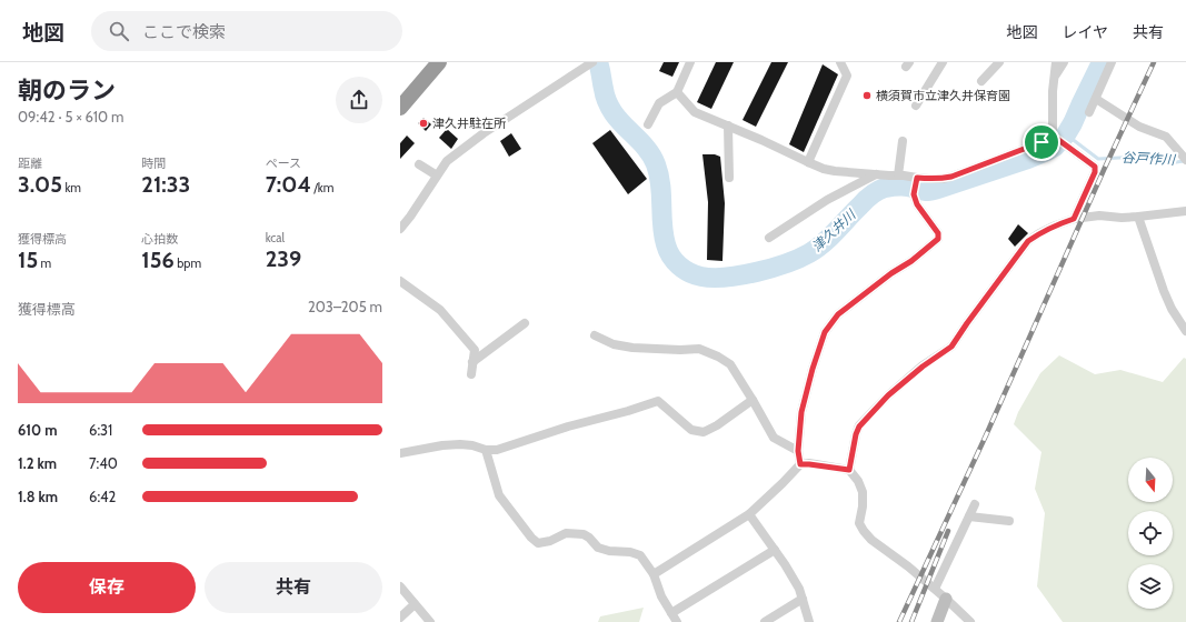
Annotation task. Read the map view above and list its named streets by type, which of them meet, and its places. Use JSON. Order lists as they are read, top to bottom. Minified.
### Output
{"water":["谷戸作川","津久井川"],"places":["横須賀市立津久井保育園","津久井駐在所"],"north":"bottom","page":{"header":"地図","search":"ここで検索","nav":["地図","レイヤ","共有"],"heading":["朝のラン","09:42 · 5 × 610 m"],"stats":[["距離","3.05 km"],["時間","21:33"],["ペース","7:04 /km"],["獲得標高","15 m"],["心拍数","156 bpm"],["kcal","239"]],"chart":["獲得標高","203–205 m"],"list":[{"name":"610 m","note":"6:31"},{"name":"1.2 km","note":"7:40"},{"name":"1.8 km","note":"6:42"}],"buttons":["保存","共有"]}}
